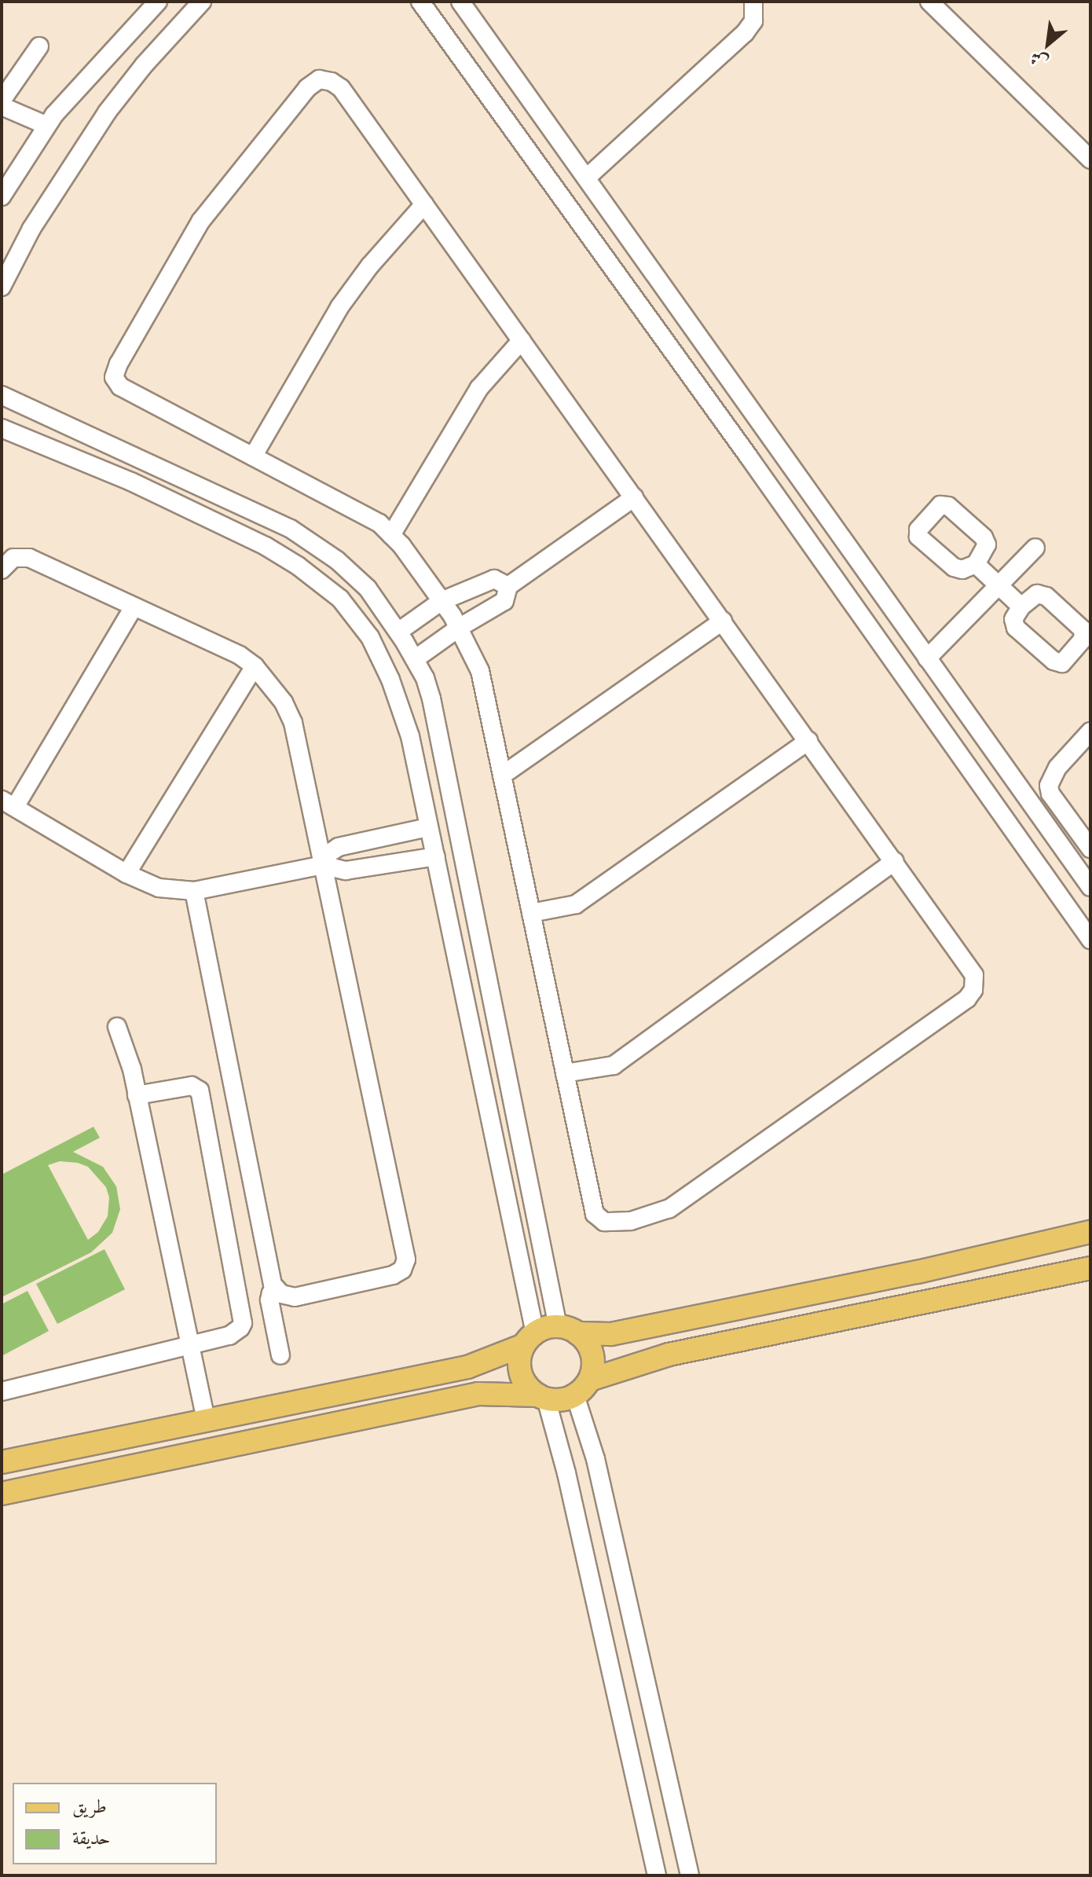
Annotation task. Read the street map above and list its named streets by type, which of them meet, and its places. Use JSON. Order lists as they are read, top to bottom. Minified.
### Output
{"legend":["طريق","حديقة"],"north":"bottom left"}
